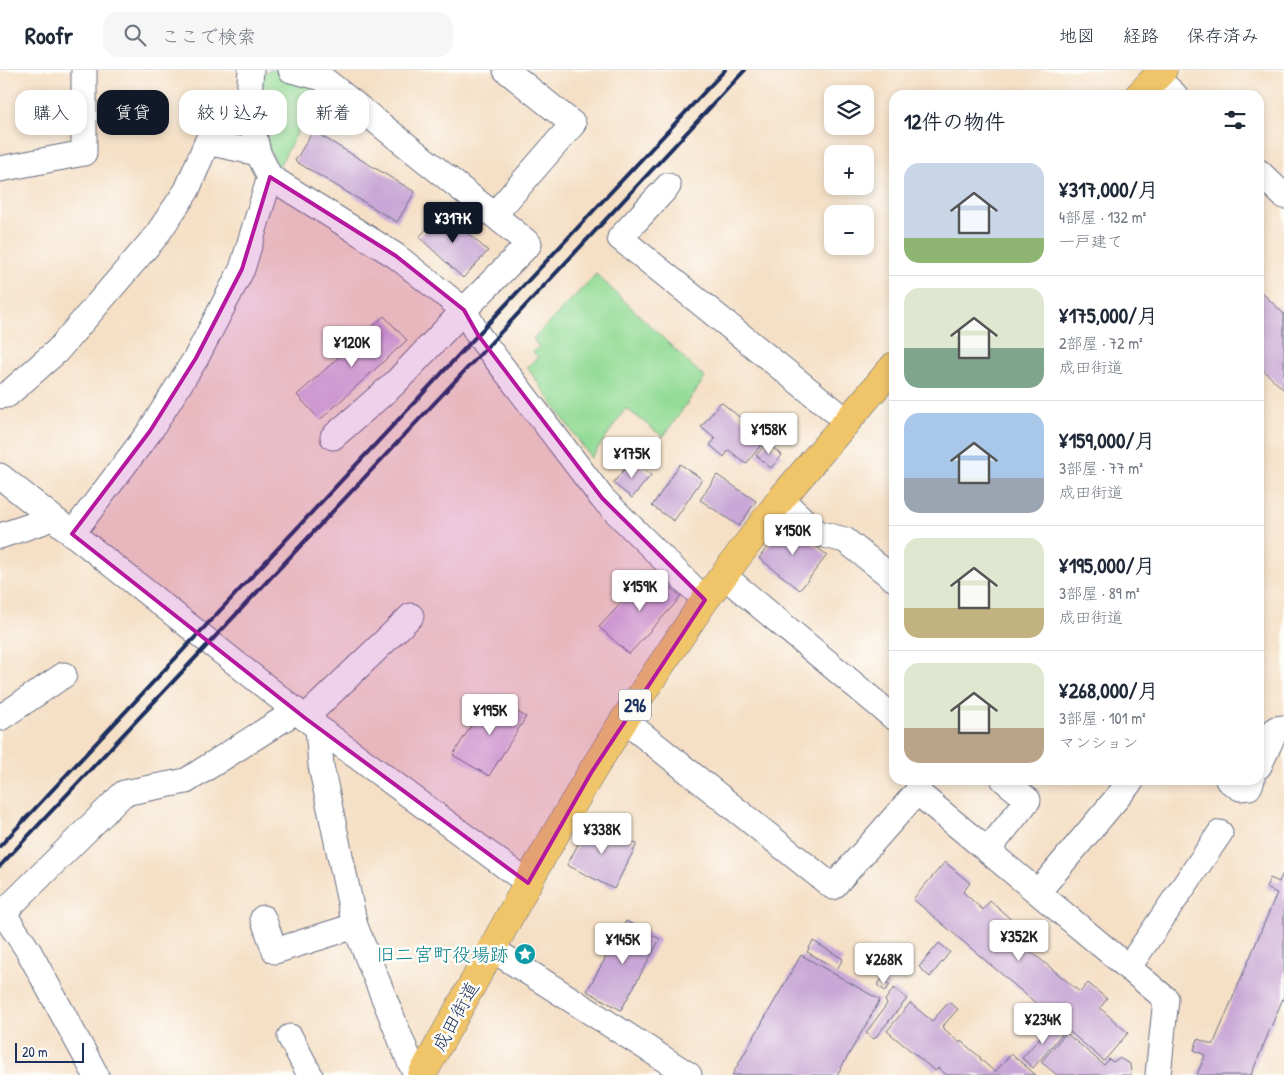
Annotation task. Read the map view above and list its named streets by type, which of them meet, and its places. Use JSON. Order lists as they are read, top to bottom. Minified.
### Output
{"streets":{"highway":["296","成田街道"]},"places":{"place":["旧二宮町役場跡"]},"scale_bar":"20 m","page":{"header":"Roofr","search":"ここで検索","nav":["地図","経路","保存済み"],"map_buttons":["+","−"],"chip":["購入","賃貸","絞り込み","新着"],"heading":"12件の物件","list":[{"name":"¥317,000/月","note":"4部屋 · 132 m² · 一戸建て"},{"name":"¥175,000/月","note":"2部屋 · 72 m² · 成田街道"},{"name":"¥159,000/月","note":"3部屋 · 77 m² · 成田街道"},{"name":"¥195,000/月","note":"3部屋 · 89 m² · 成田街道"},{"name":"¥268,000/月","note":"3部屋 · 101 m² · マンション"}],"price":["¥317K","¥120K","¥158K","¥175K","¥150K","¥159K","¥195K","¥338K","¥352K","¥145K","¥268K","¥234K"],"scale":"20 m"}}
